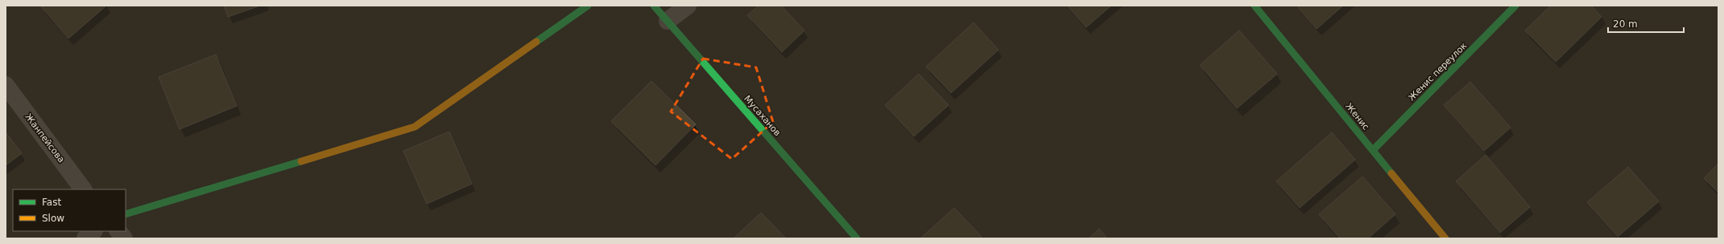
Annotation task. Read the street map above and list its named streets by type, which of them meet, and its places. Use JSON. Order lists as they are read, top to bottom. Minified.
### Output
{"streets":{"street":["Женис переулок","Мусаханов","Женис","Жанпейсова"]},"crossings":[["Женис переулок","Женис"]],"legend":["Fast","Slow"],"scale_bar":"20 m"}
